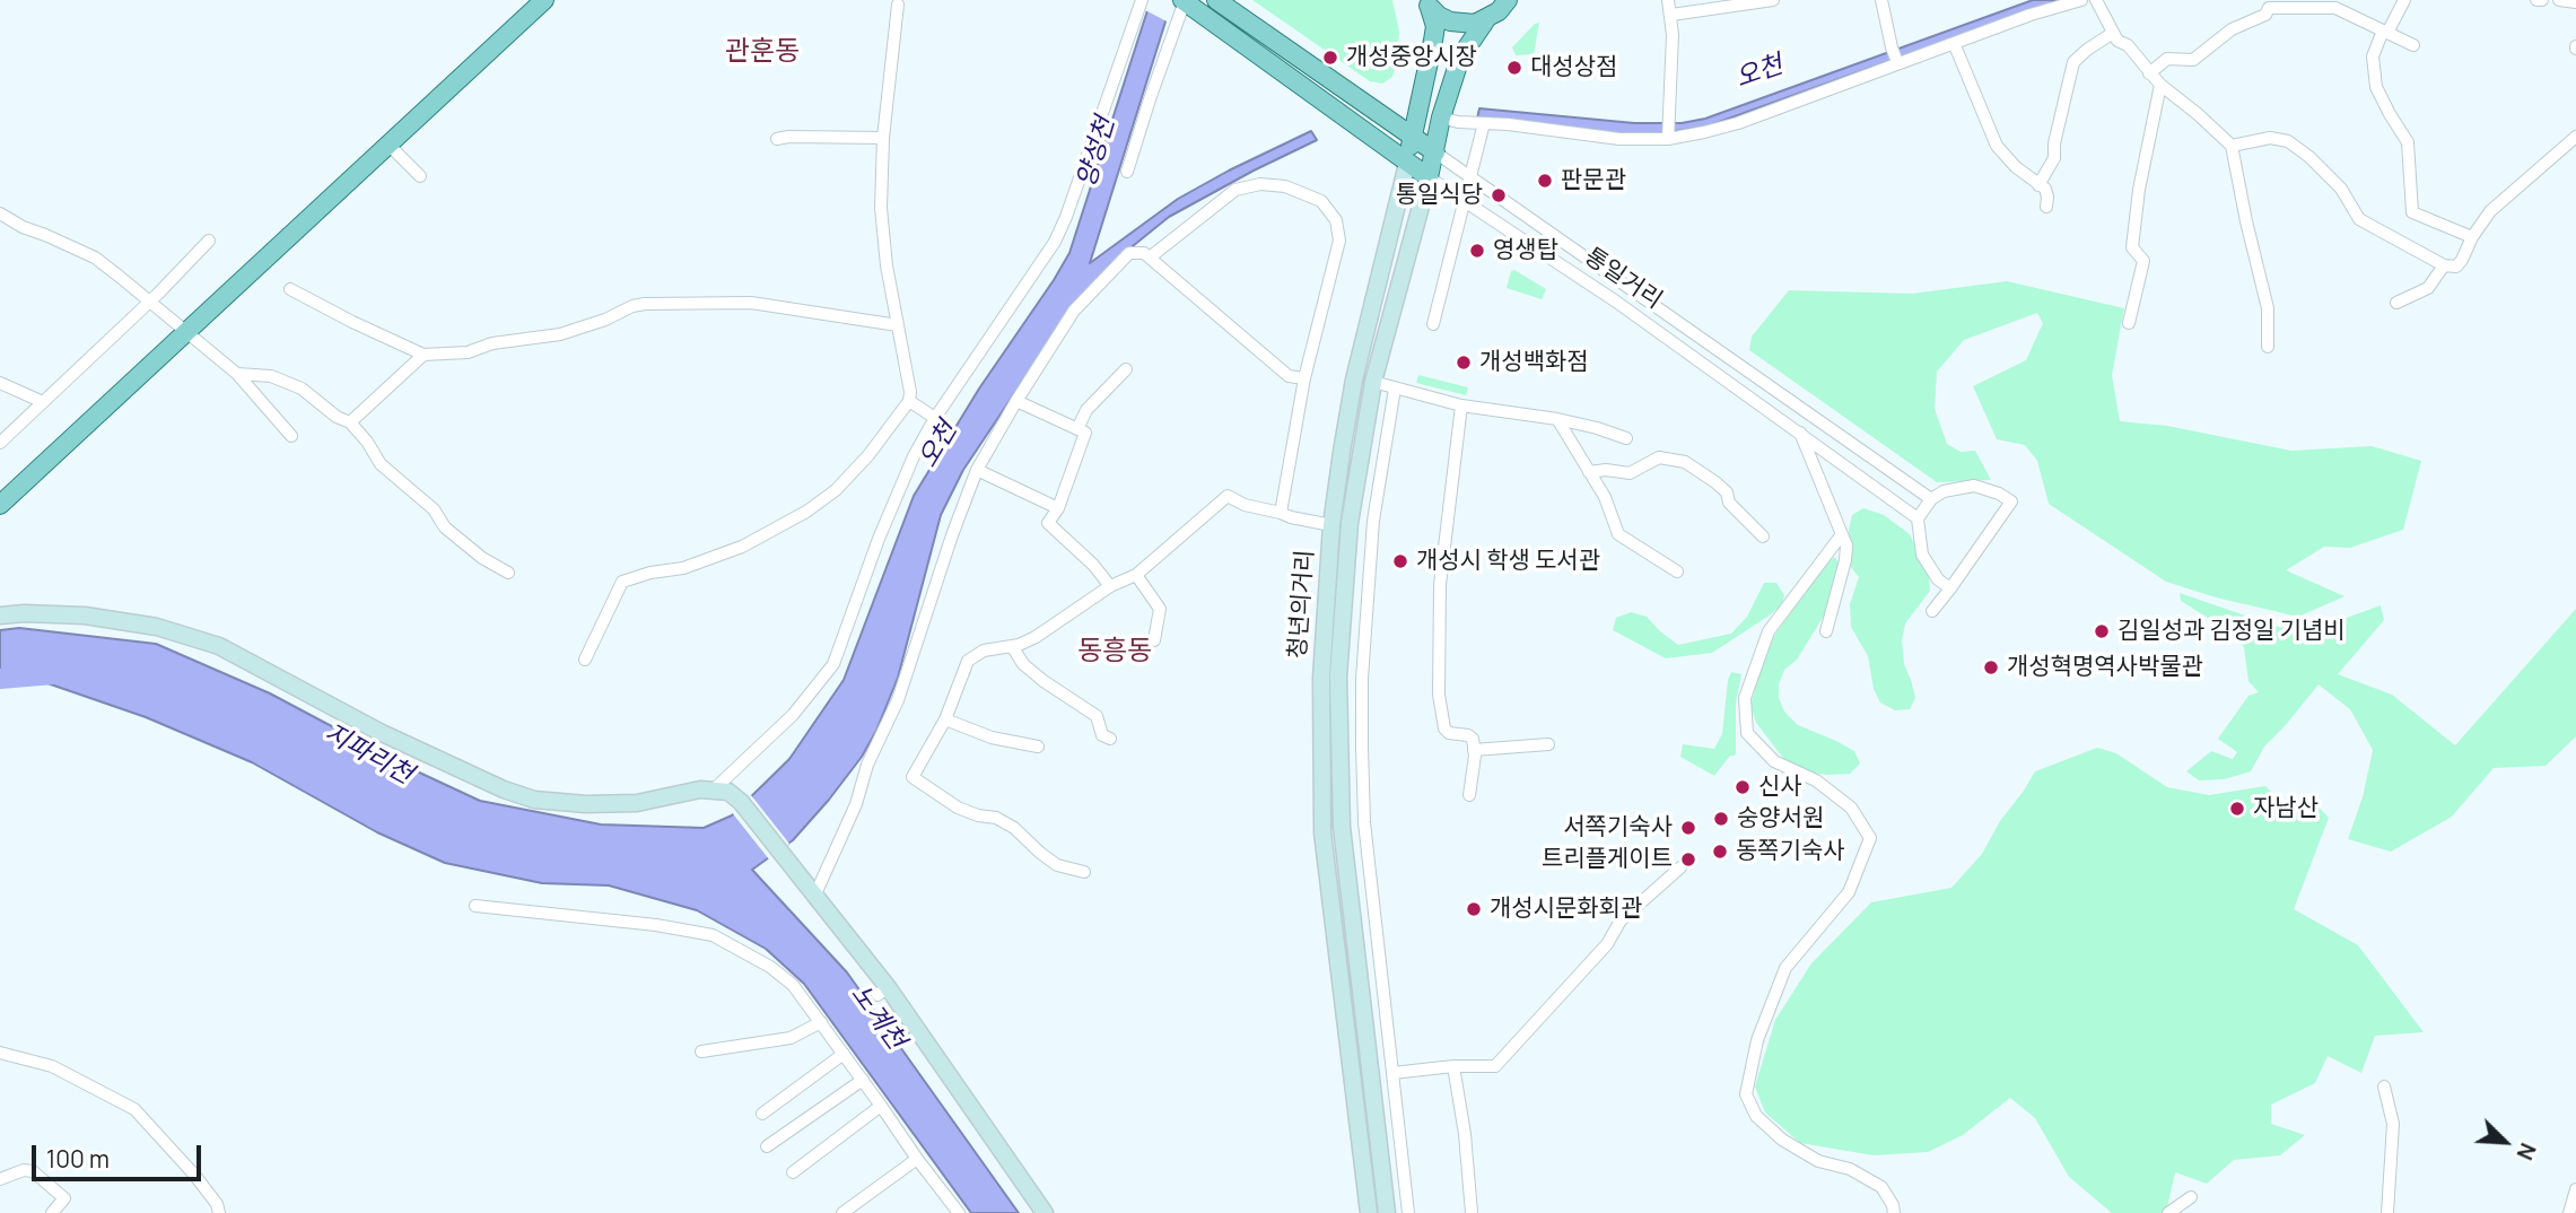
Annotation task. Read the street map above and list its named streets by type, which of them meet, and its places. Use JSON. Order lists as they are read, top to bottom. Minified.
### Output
{"streets":{"main road":["통일거리","청년의거리"]},"crossings":[["통일거리","청년의거리"]],"districts":["관훈동","동흥동"],"water":["오천","양성천","지파리천","노계천"],"places":["개성중앙시장","대성상점","판문관","통일식당","영생탑","개성백화점","개성시 학생 도서관","김일성과 김정일 기념비","개성혁명역사박물관","신사","자남산","숭양서원","서쪽기숙사","동쪽기숙사","트리플게이트","개성시문화회관"],"scale_bar":"100 m","north":"bottom right"}
